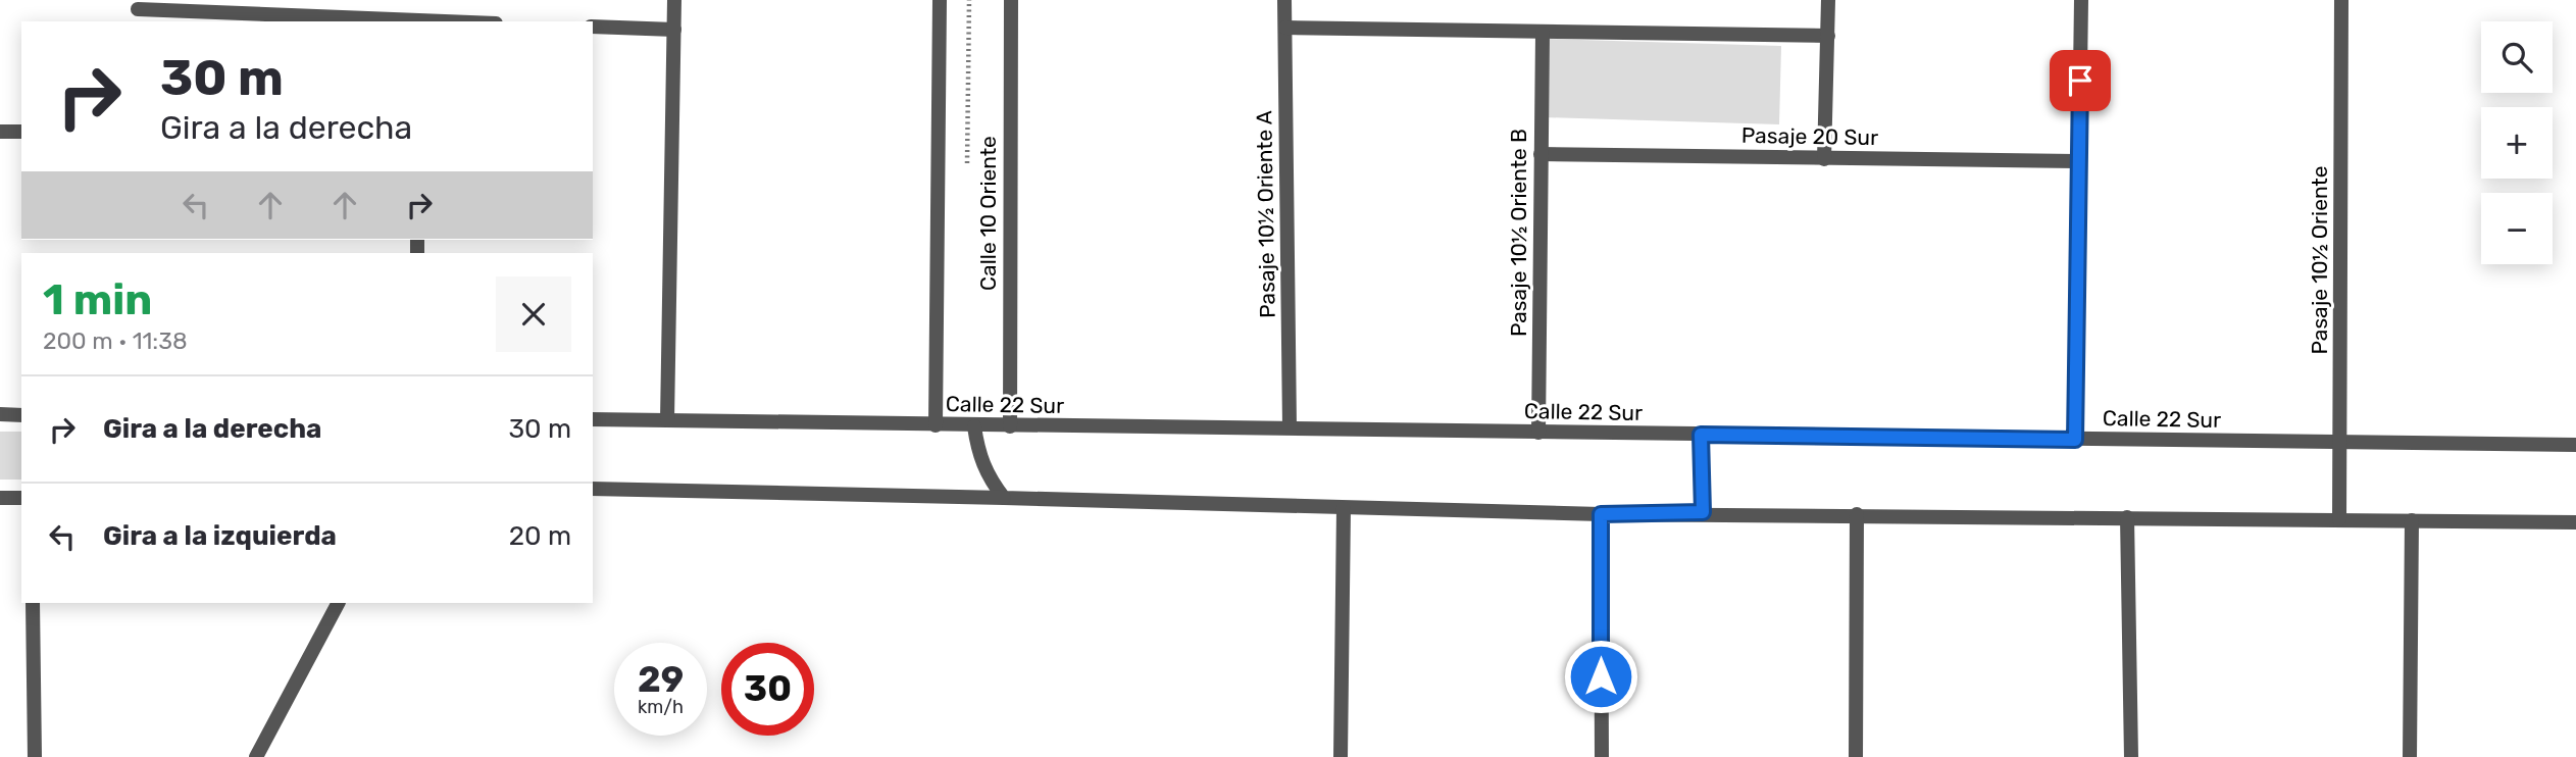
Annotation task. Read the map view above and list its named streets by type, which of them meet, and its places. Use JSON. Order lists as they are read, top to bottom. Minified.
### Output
{"streets":{"street":["Pasaje 20 Sur","Calle 10 Oriente","Pasaje 10½ Oriente A","Pasaje 10½ Oriente B","Pasaje 10½ Oriente","Calle 22 Sur"]},"crossings":[["Pasaje 20 Sur","Pasaje 10½ Oriente B"],["Calle 10 Oriente","Calle 22 Sur"],["Pasaje 10½ Oriente A","Calle 22 Sur"],["Pasaje 10½ Oriente B","Calle 22 Sur"],["Pasaje 10½ Oriente","Calle 22 Sur"]],"page":{"map_buttons":["+","−"],"turn":["30 m","Gira a la derecha"],"heading":["1 min","200 m · 11:38"],"list":[{"name":"Gira a la derecha","value":"30 m"},{"name":"Gira a la izquierda","value":"20 m"}],"speed":"29 km/h","limit":"30"}}
